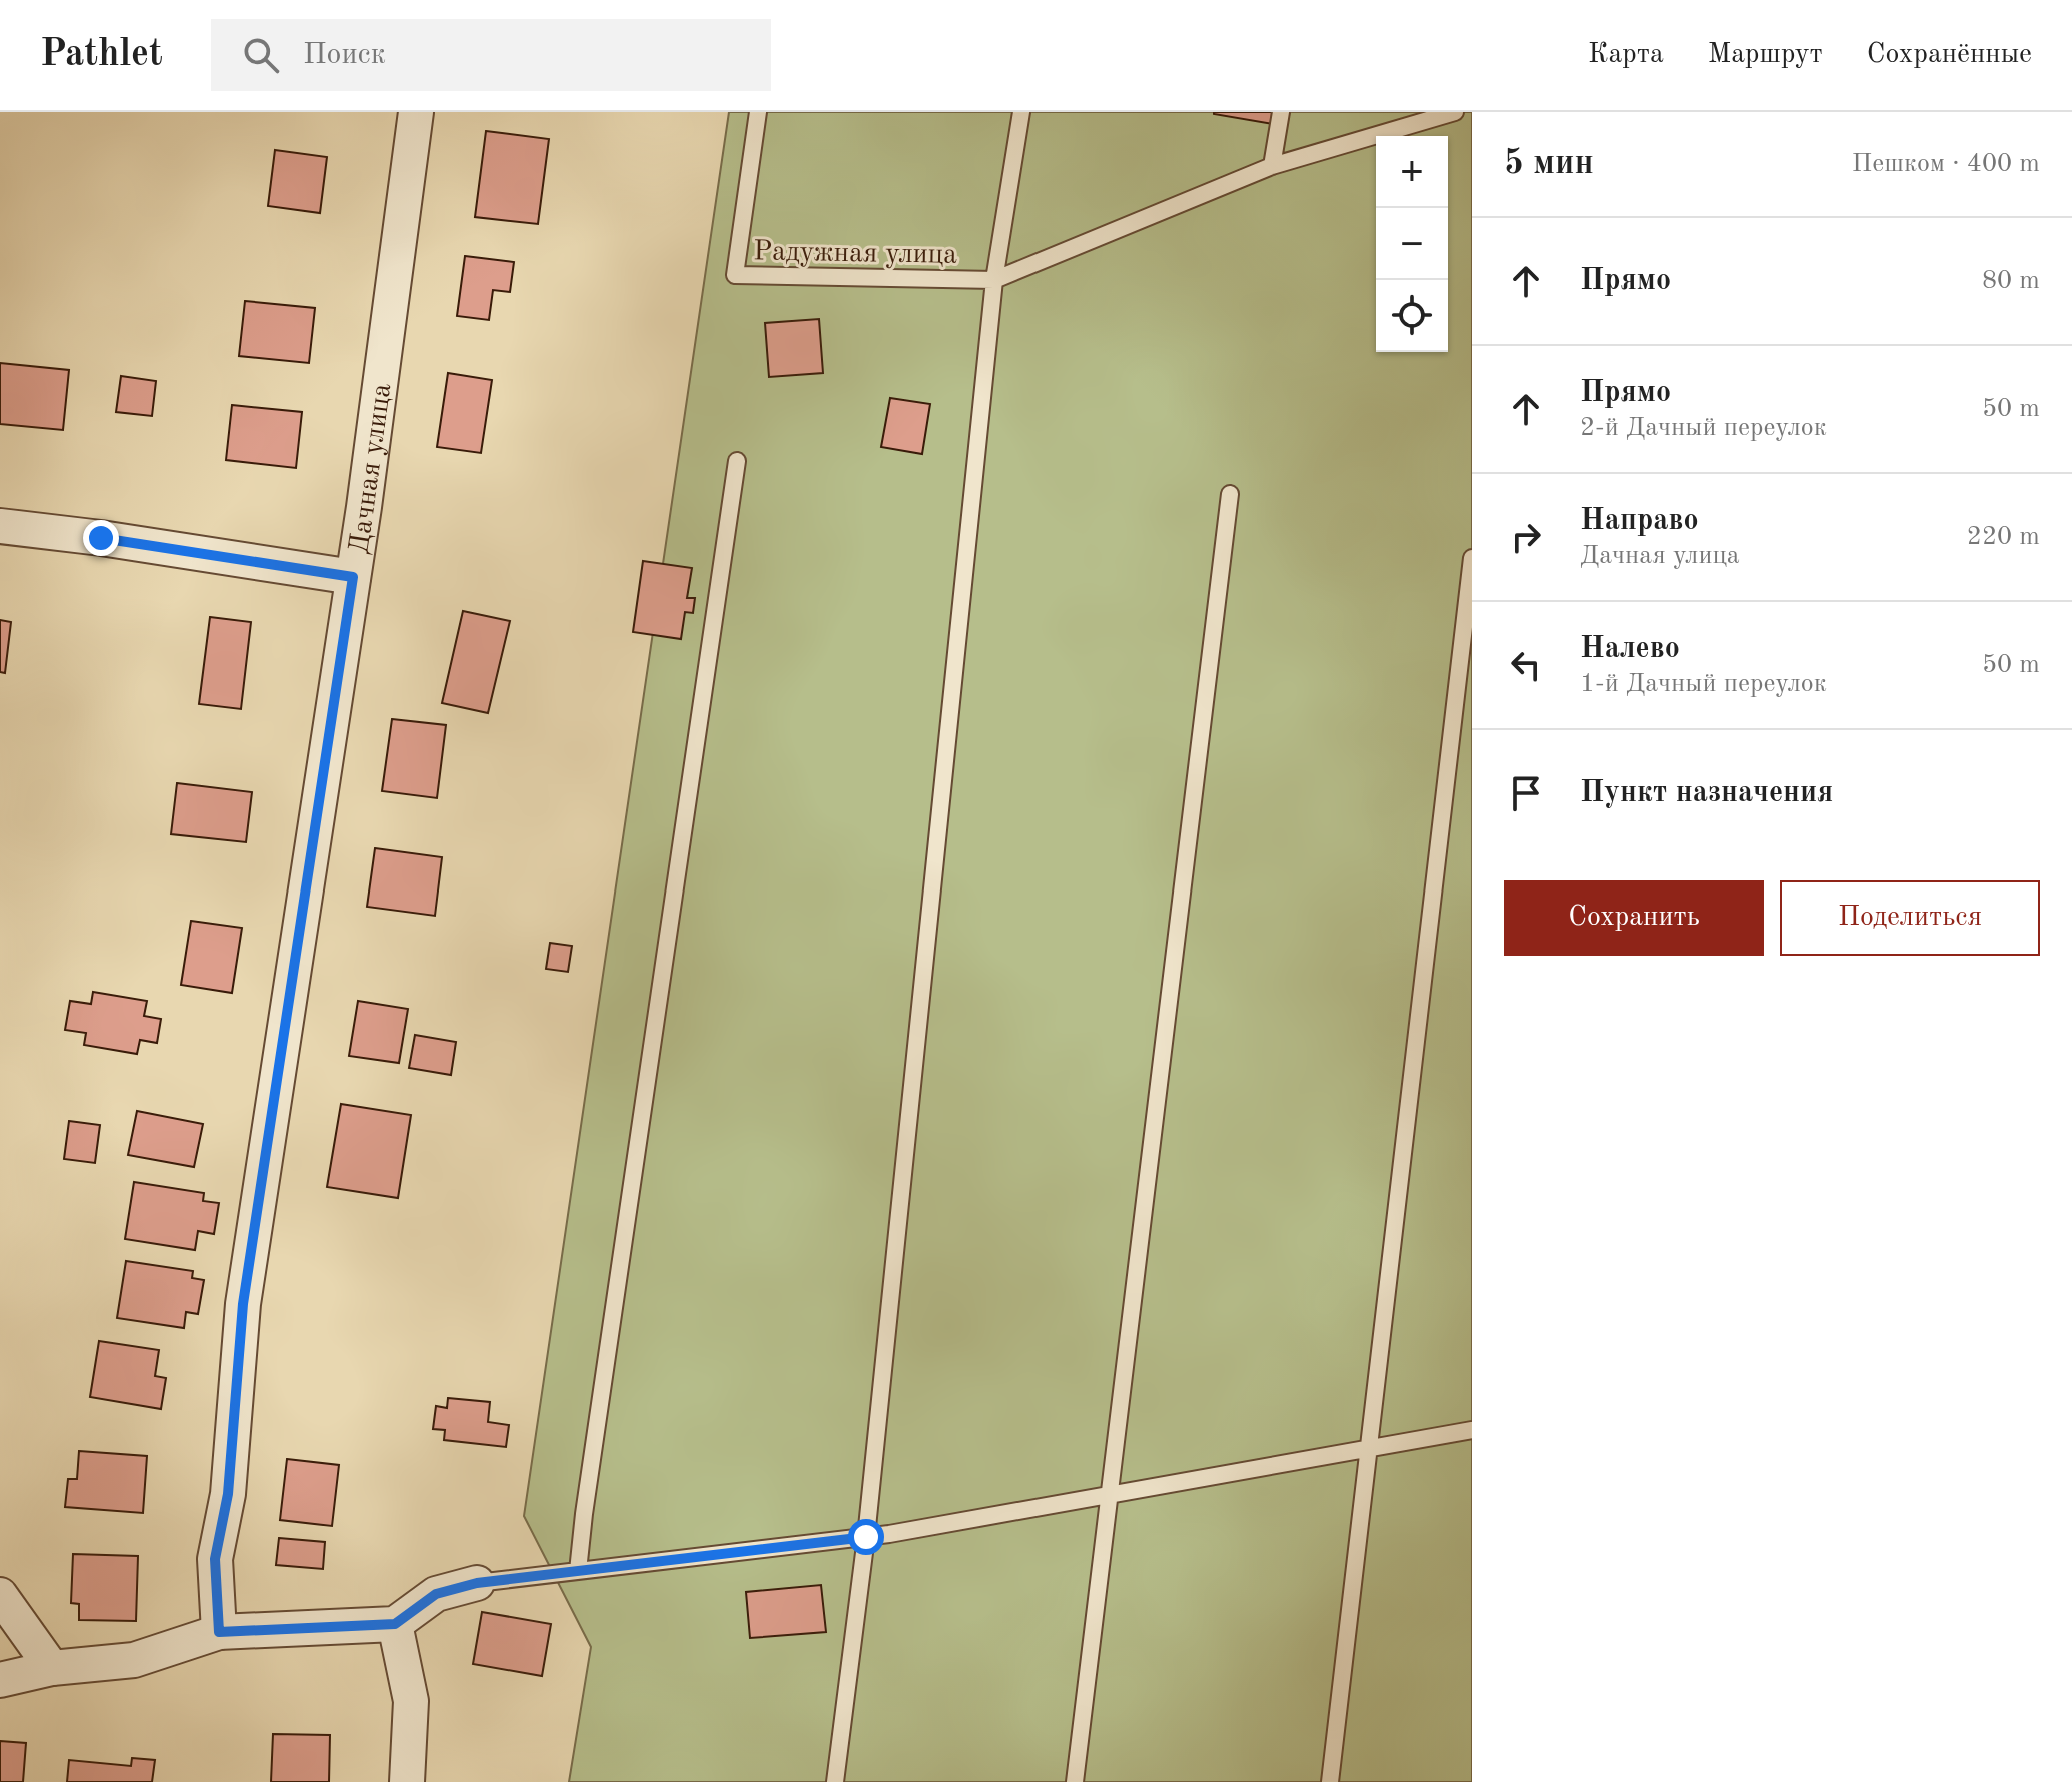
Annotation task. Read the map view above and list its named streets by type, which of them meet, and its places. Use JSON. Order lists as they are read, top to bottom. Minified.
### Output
{"streets":{"street":["Дачная улица"],"lane":["Радужная улица"]},"page":{"header":"Pathlet","search":"Поиск","nav":["Карта","Маршрут","Сохранённые"],"heading":["5 мин","Пешком · 400 m"],"map_buttons":["+","−"],"list":[["Прямо","80 m"],["Прямо","2-й Дачный переулок","50 m"],["Направо","Дачная улица","220 m"],["Налево","1-й Дачный переулок","50 m"],"Пункт назначения"],"buttons":["Сохранить","Поделиться"]}}
